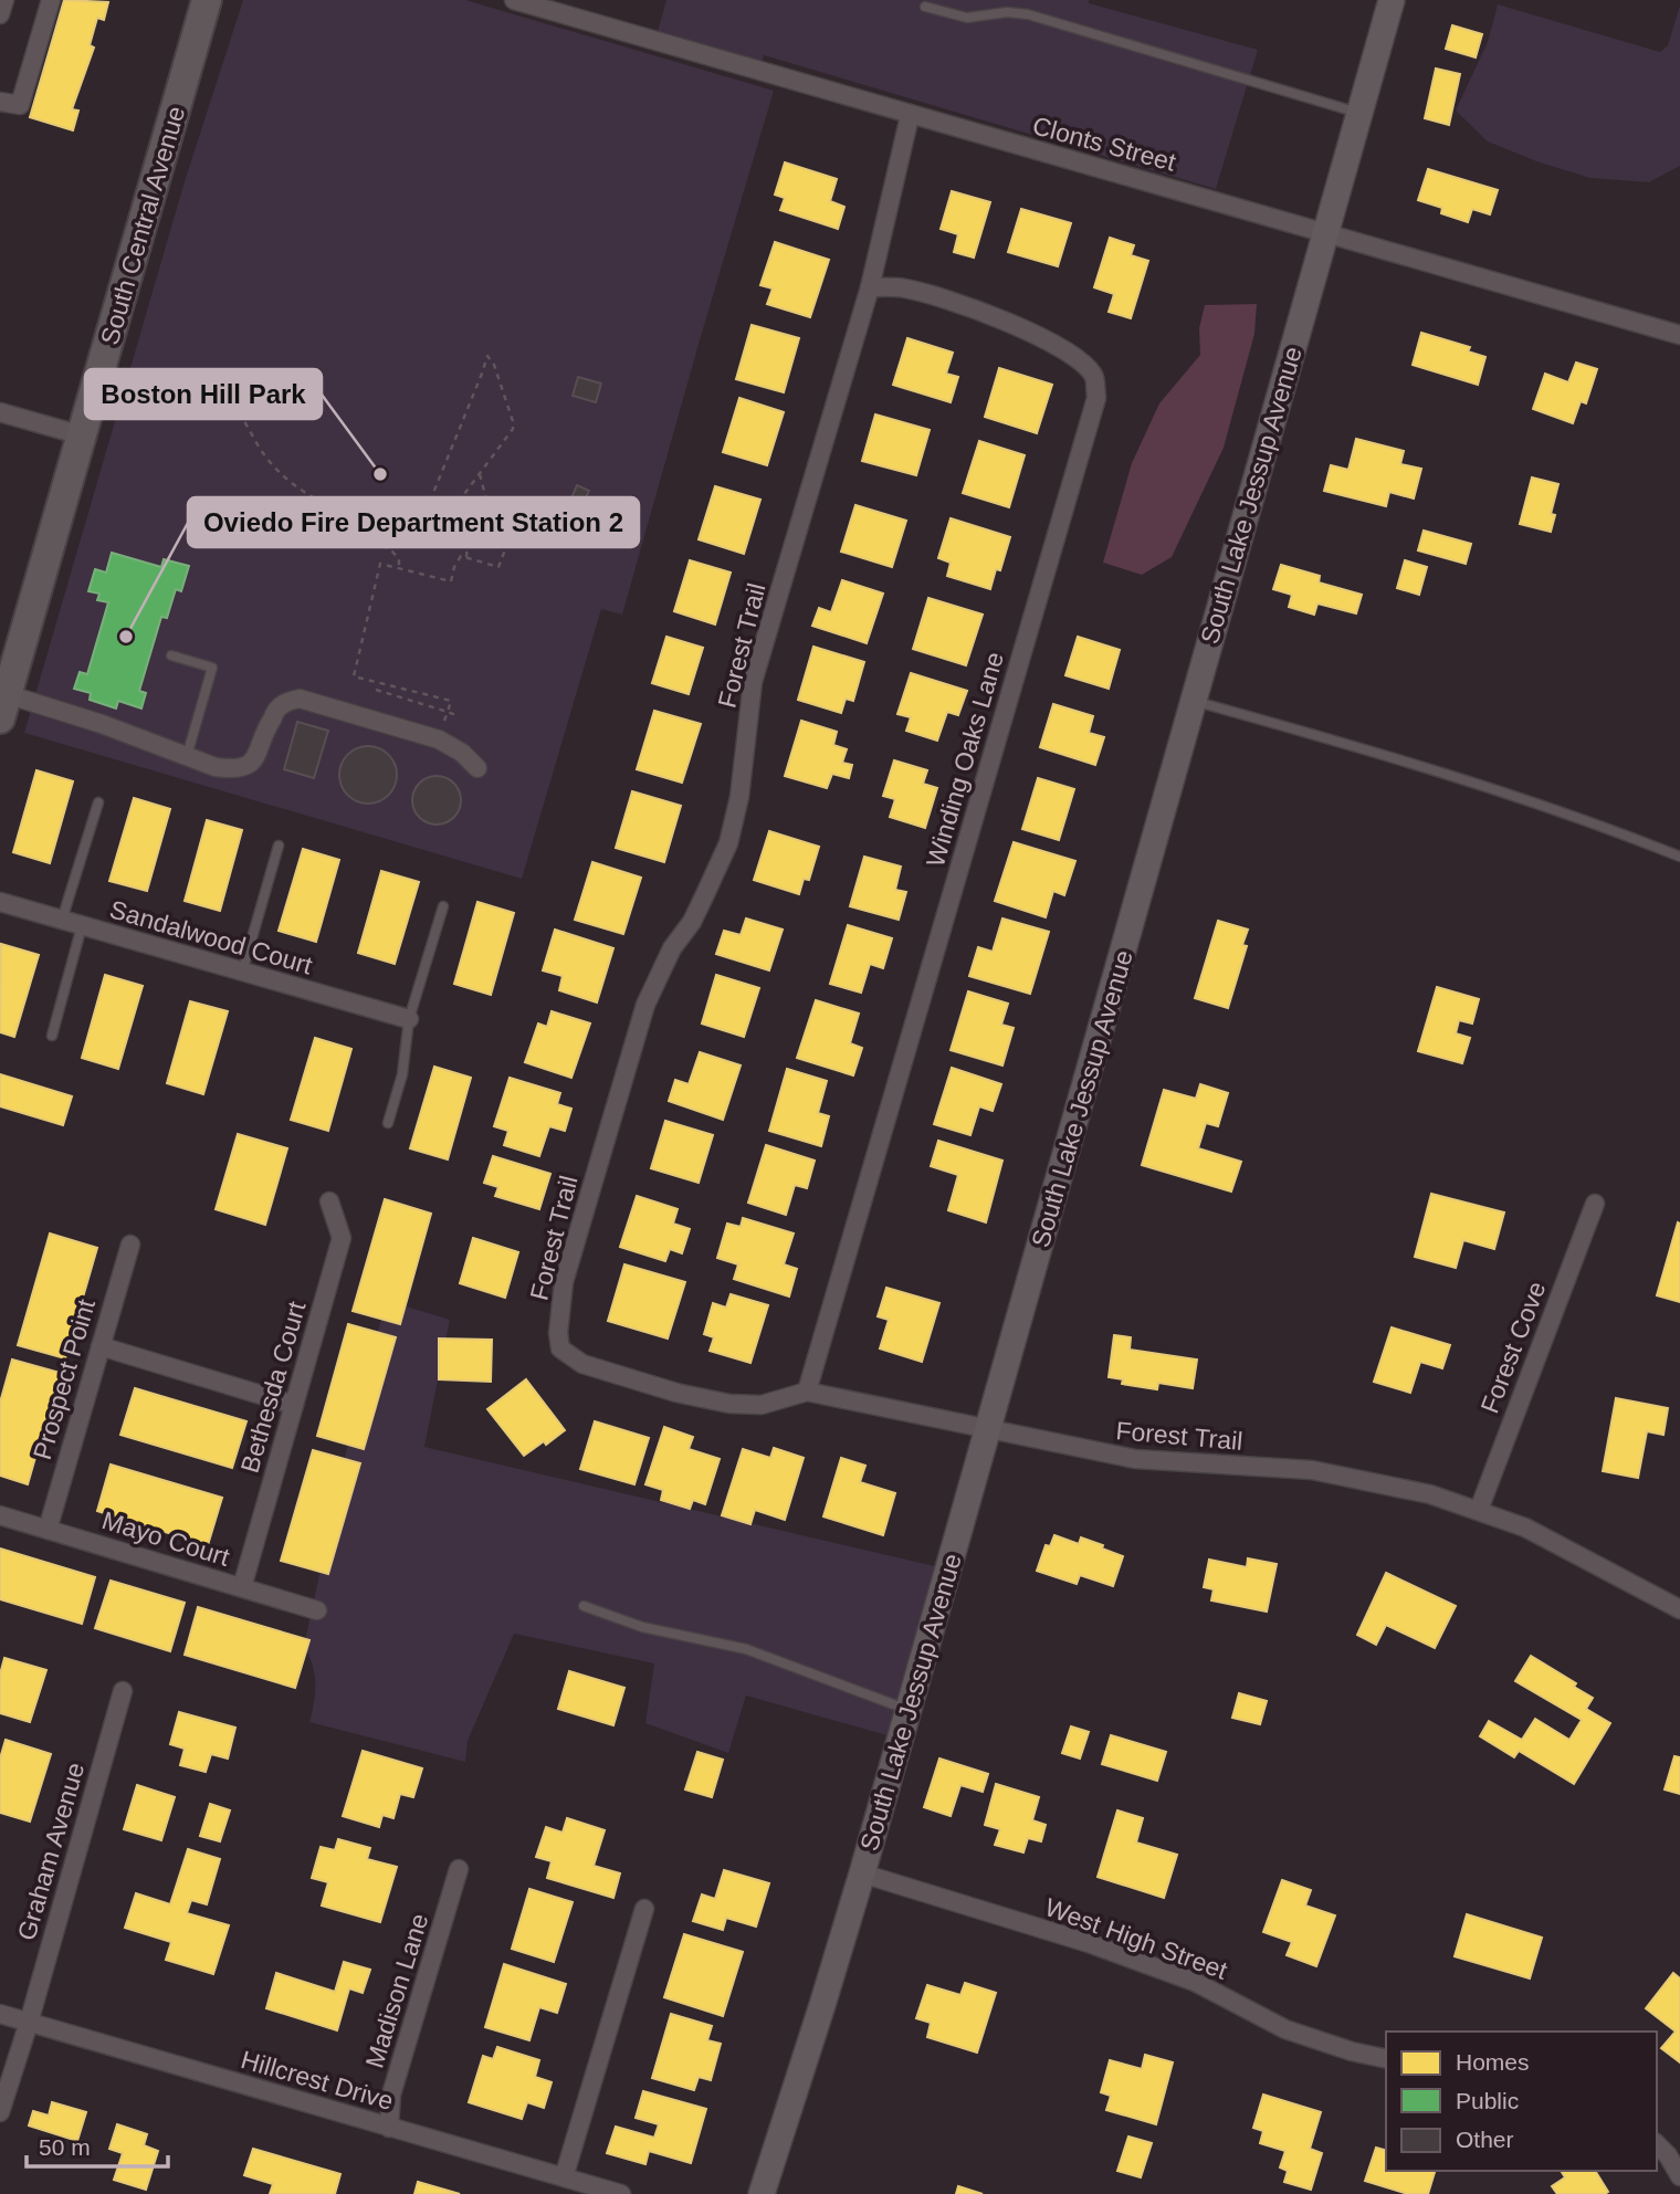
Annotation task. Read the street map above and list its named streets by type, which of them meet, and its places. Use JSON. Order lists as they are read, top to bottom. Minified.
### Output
{"streets":{"main road":["South Central Avenue"],"street":["Clonts Street","South Lake Jessup Avenue","Forest Trail","Winding Oaks Lane","Sandalwood Court","Forest Cove","Prospect Point","Bethesda Court","Mayo Court","Graham Avenue","West High Street","Madison Lane","Hillcrest Drive"]},"crossings":[["Clonts Street","South Lake Jessup Avenue"],["Clonts Street","Forest Trail"],["South Lake Jessup Avenue","Forest Trail"],["South Lake Jessup Avenue","West High Street"],["Forest Trail","Winding Oaks Lane"],["Forest Trail","Forest Cove"],["Prospect Point","Mayo Court"],["Bethesda Court","Mayo Court"],["Graham Avenue","Hillcrest Drive"],["Madison Lane","Hillcrest Drive"]],"places":["Boston Hill Park","Oviedo Fire Department Station 2"],"legend":["Homes","Public","Other"],"scale_bar":"50 m"}
